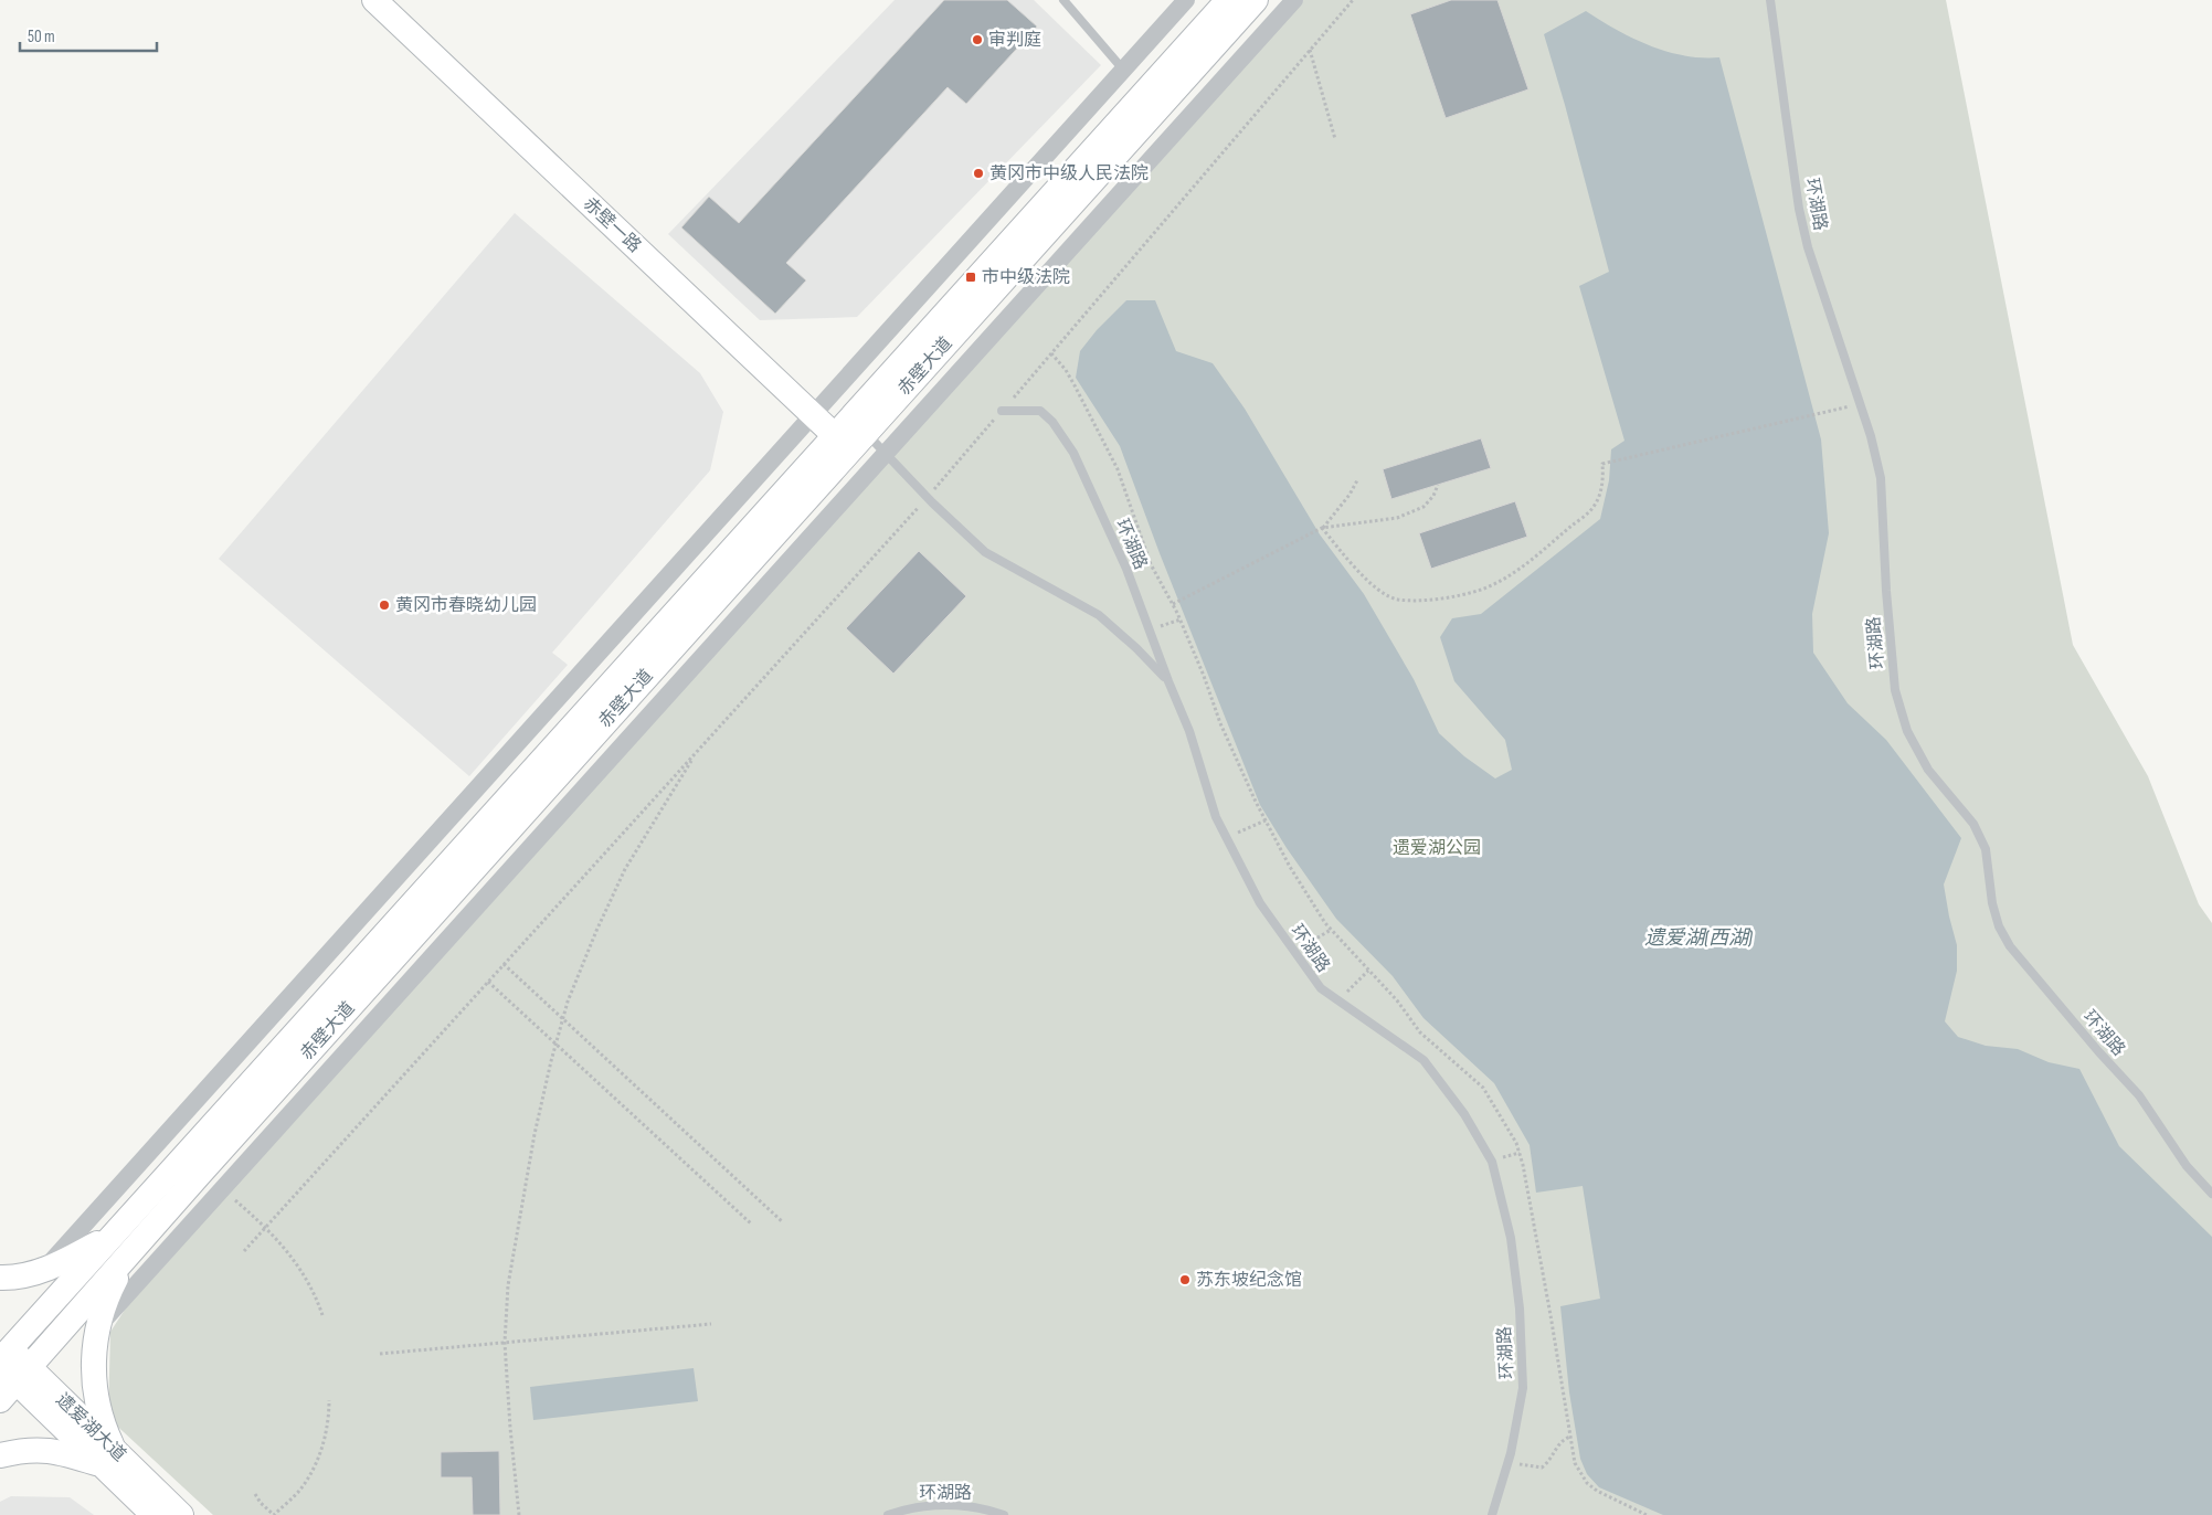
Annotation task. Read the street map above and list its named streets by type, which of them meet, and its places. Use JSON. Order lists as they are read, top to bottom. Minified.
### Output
{"streets":{"main road":["赤壁一路","赤壁大道","遗爱湖大道"],"lane":["环湖路"]},"crossings":[["赤壁一路","赤壁大道"],["赤壁大道","遗爱湖大道"]],"water":["遗爱湖(西湖)"],"parks":["遗爱湖公园"],"places":{"other":["审判庭","黄冈市中级人民法院","黄冈市春晓幼儿园","苏东坡纪念馆"],"transit":["市中级法院"]},"scale_bar":"50 m"}
